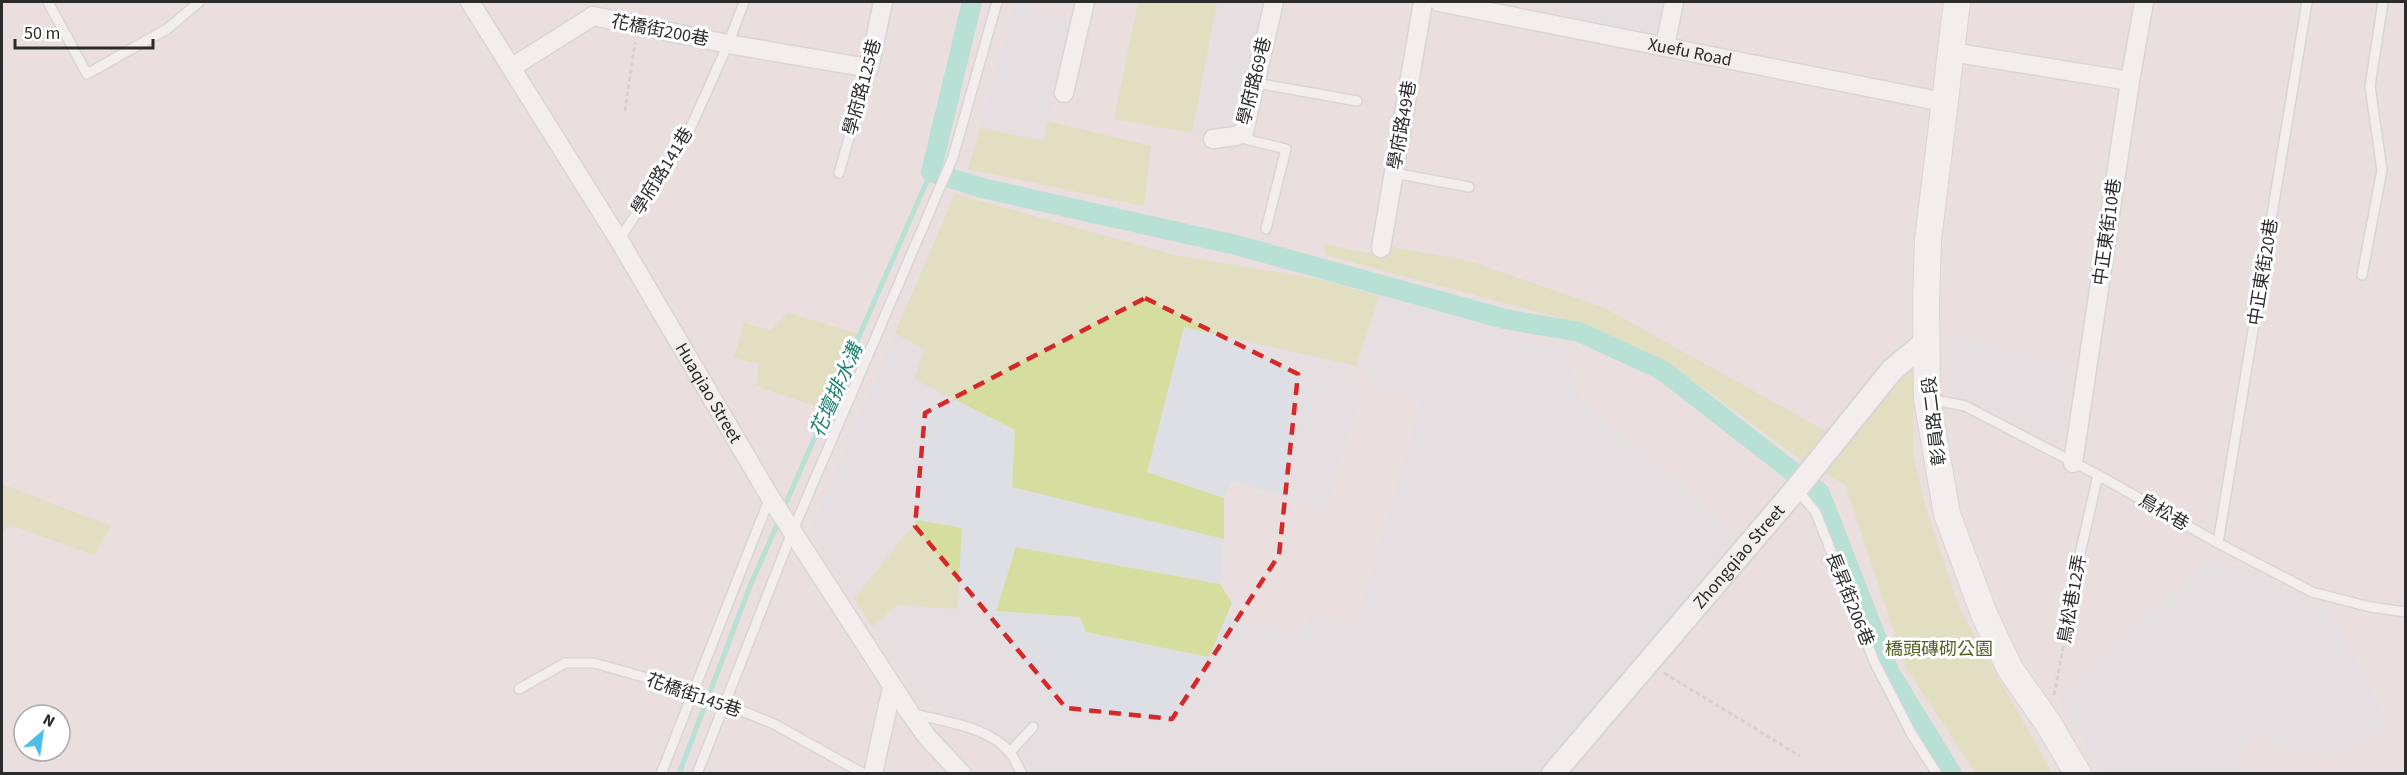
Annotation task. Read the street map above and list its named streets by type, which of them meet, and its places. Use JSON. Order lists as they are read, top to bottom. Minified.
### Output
{"streets":{"main road":["彰員路二段"],"street":["花橋街200巷","Xuefu Road","學府路69巷","學府路125巷","學府路49巷","中正東街10巷","Huaqiao Street","Zhongqiao Street"],"lane":["學府路141巷","中正東街20巷","鳥松巷","長昇街206巷","鳥松巷12弄","花橋街145巷"]},"crossings":[["花橋街200巷","學府路125巷"],["花橋街200巷","學府路141巷"],["Xuefu Road","彰員路二段"],["學府路141巷","Huaqiao Street"],["中正東街10巷","鳥松巷"],["中正東街20巷","鳥松巷"],["彰員路二段","鳥松巷"],["彰員路二段","Zhongqiao Street"],["彰員路二段","鳥松巷12弄"],["鳥松巷","鳥松巷12弄"],["Zhongqiao Street","長昇街206巷"]],"water":["花壇排水溝"],"parks":["橋頭磚砌公園"],"scale_bar":"50 m","north":"top right"}
